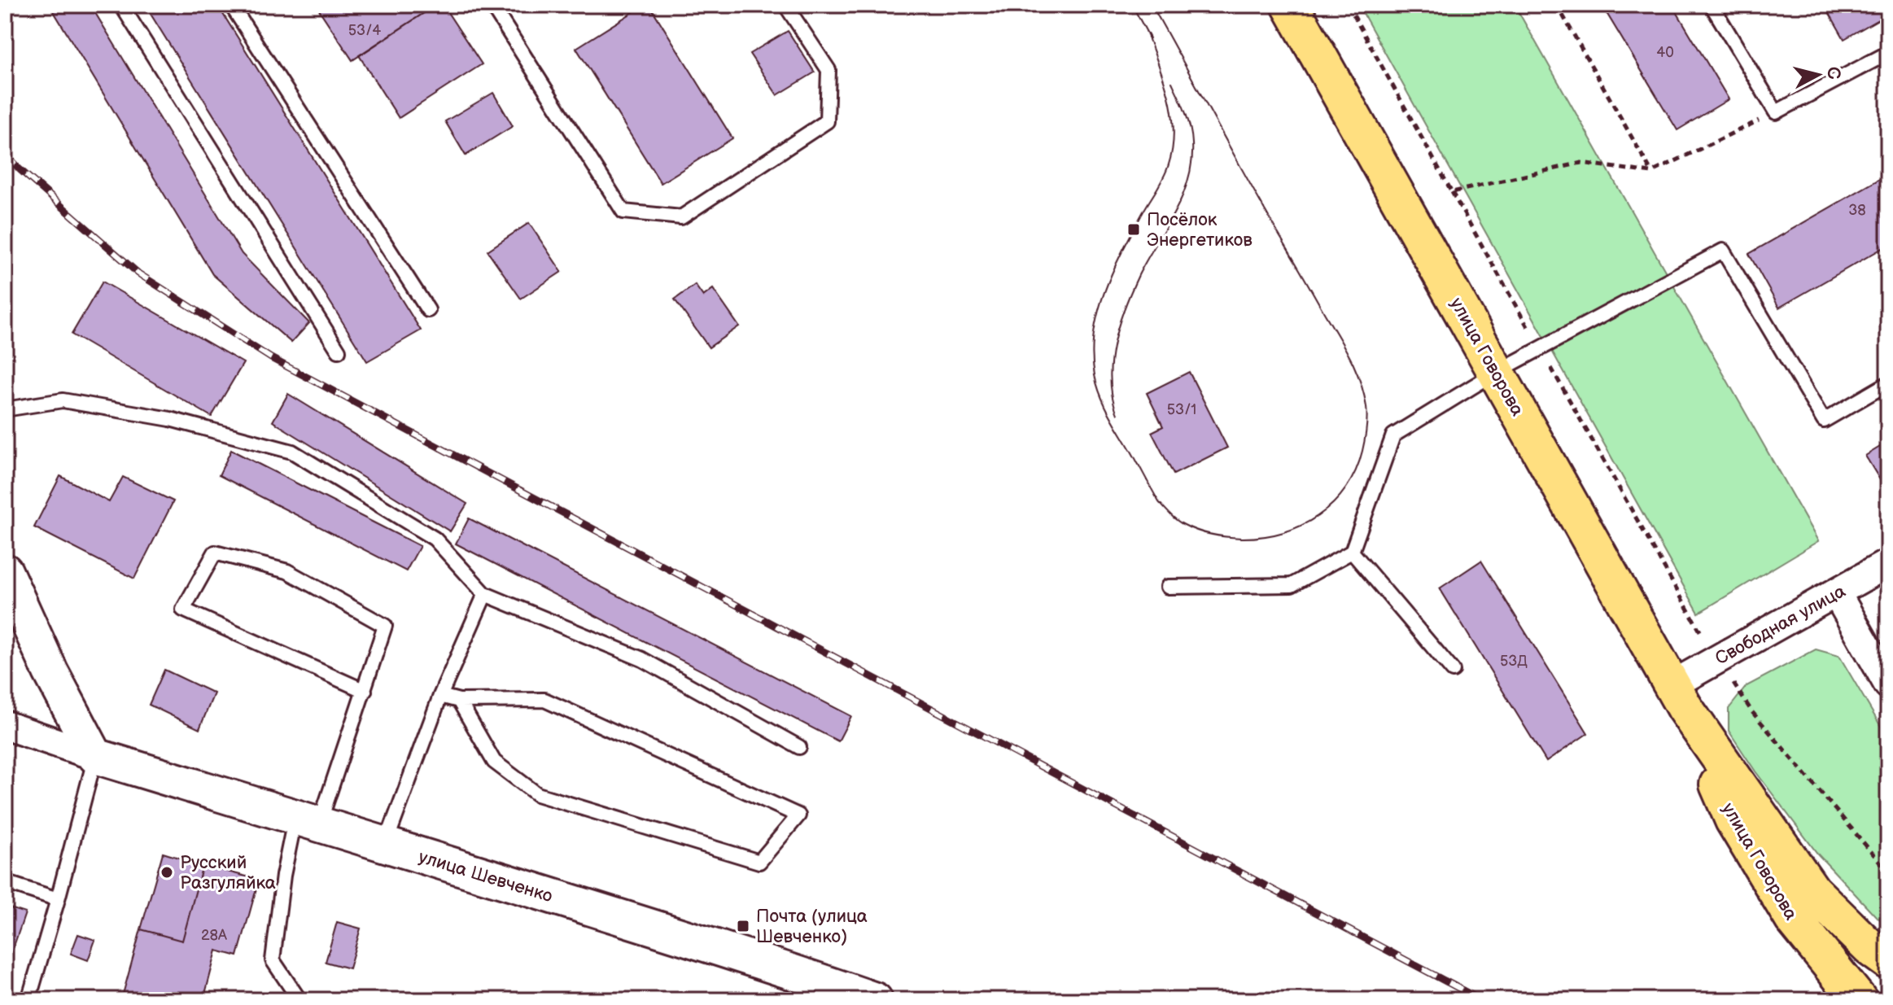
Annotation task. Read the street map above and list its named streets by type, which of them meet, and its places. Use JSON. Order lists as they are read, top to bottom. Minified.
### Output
{"streets":{"main road":["улица Говорова"],"street":["Свободная улица","улица Шевченко"]},"crossings":[["улица Говорова","Свободная улица"]],"places":{"transit":["Посёлок Энергетиков","Почта (улица Шевченко)"],"other":["Русский Разгуляйка"]},"house_numbers":["53/4","40","38","53/1","53Д","28А"],"north":"right"}
